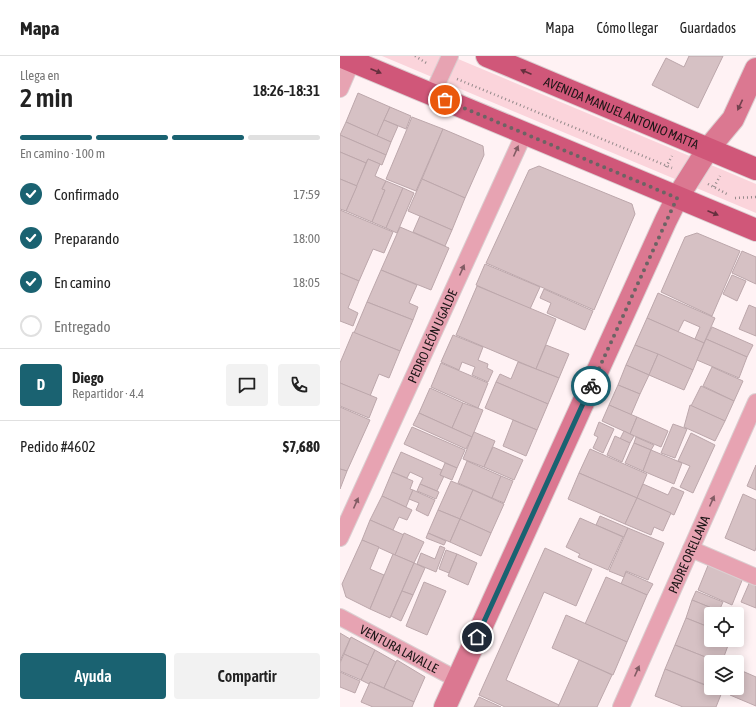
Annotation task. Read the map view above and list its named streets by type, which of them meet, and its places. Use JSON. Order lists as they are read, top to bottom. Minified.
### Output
{"streets":{"main road":["AVENIDA MANUEL ANTONIO MATTA"],"street":["PEDRO LEÓN UGALDE","PADRE ORELLANA","VENTURA LAVALLE"]},"one_way":["PEDRO LEÓN UGALDE","PADRE ORELLANA"],"page":{"header":"Mapa","nav":["Mapa","Cómo llegar","Guardados"],"heading":["2 min","Llega en","18:26–18:31"],"panel":["Diego","Repartidor · 4.4","Pedido #4602","$7,680"],"bar":"En camino · 100 m","list":[["Confirmado","17:59"],["Preparando","18:00"],["En camino","18:05"],"Entregado"],"round":"D","buttons":["Ayuda","Compartir"]}}
